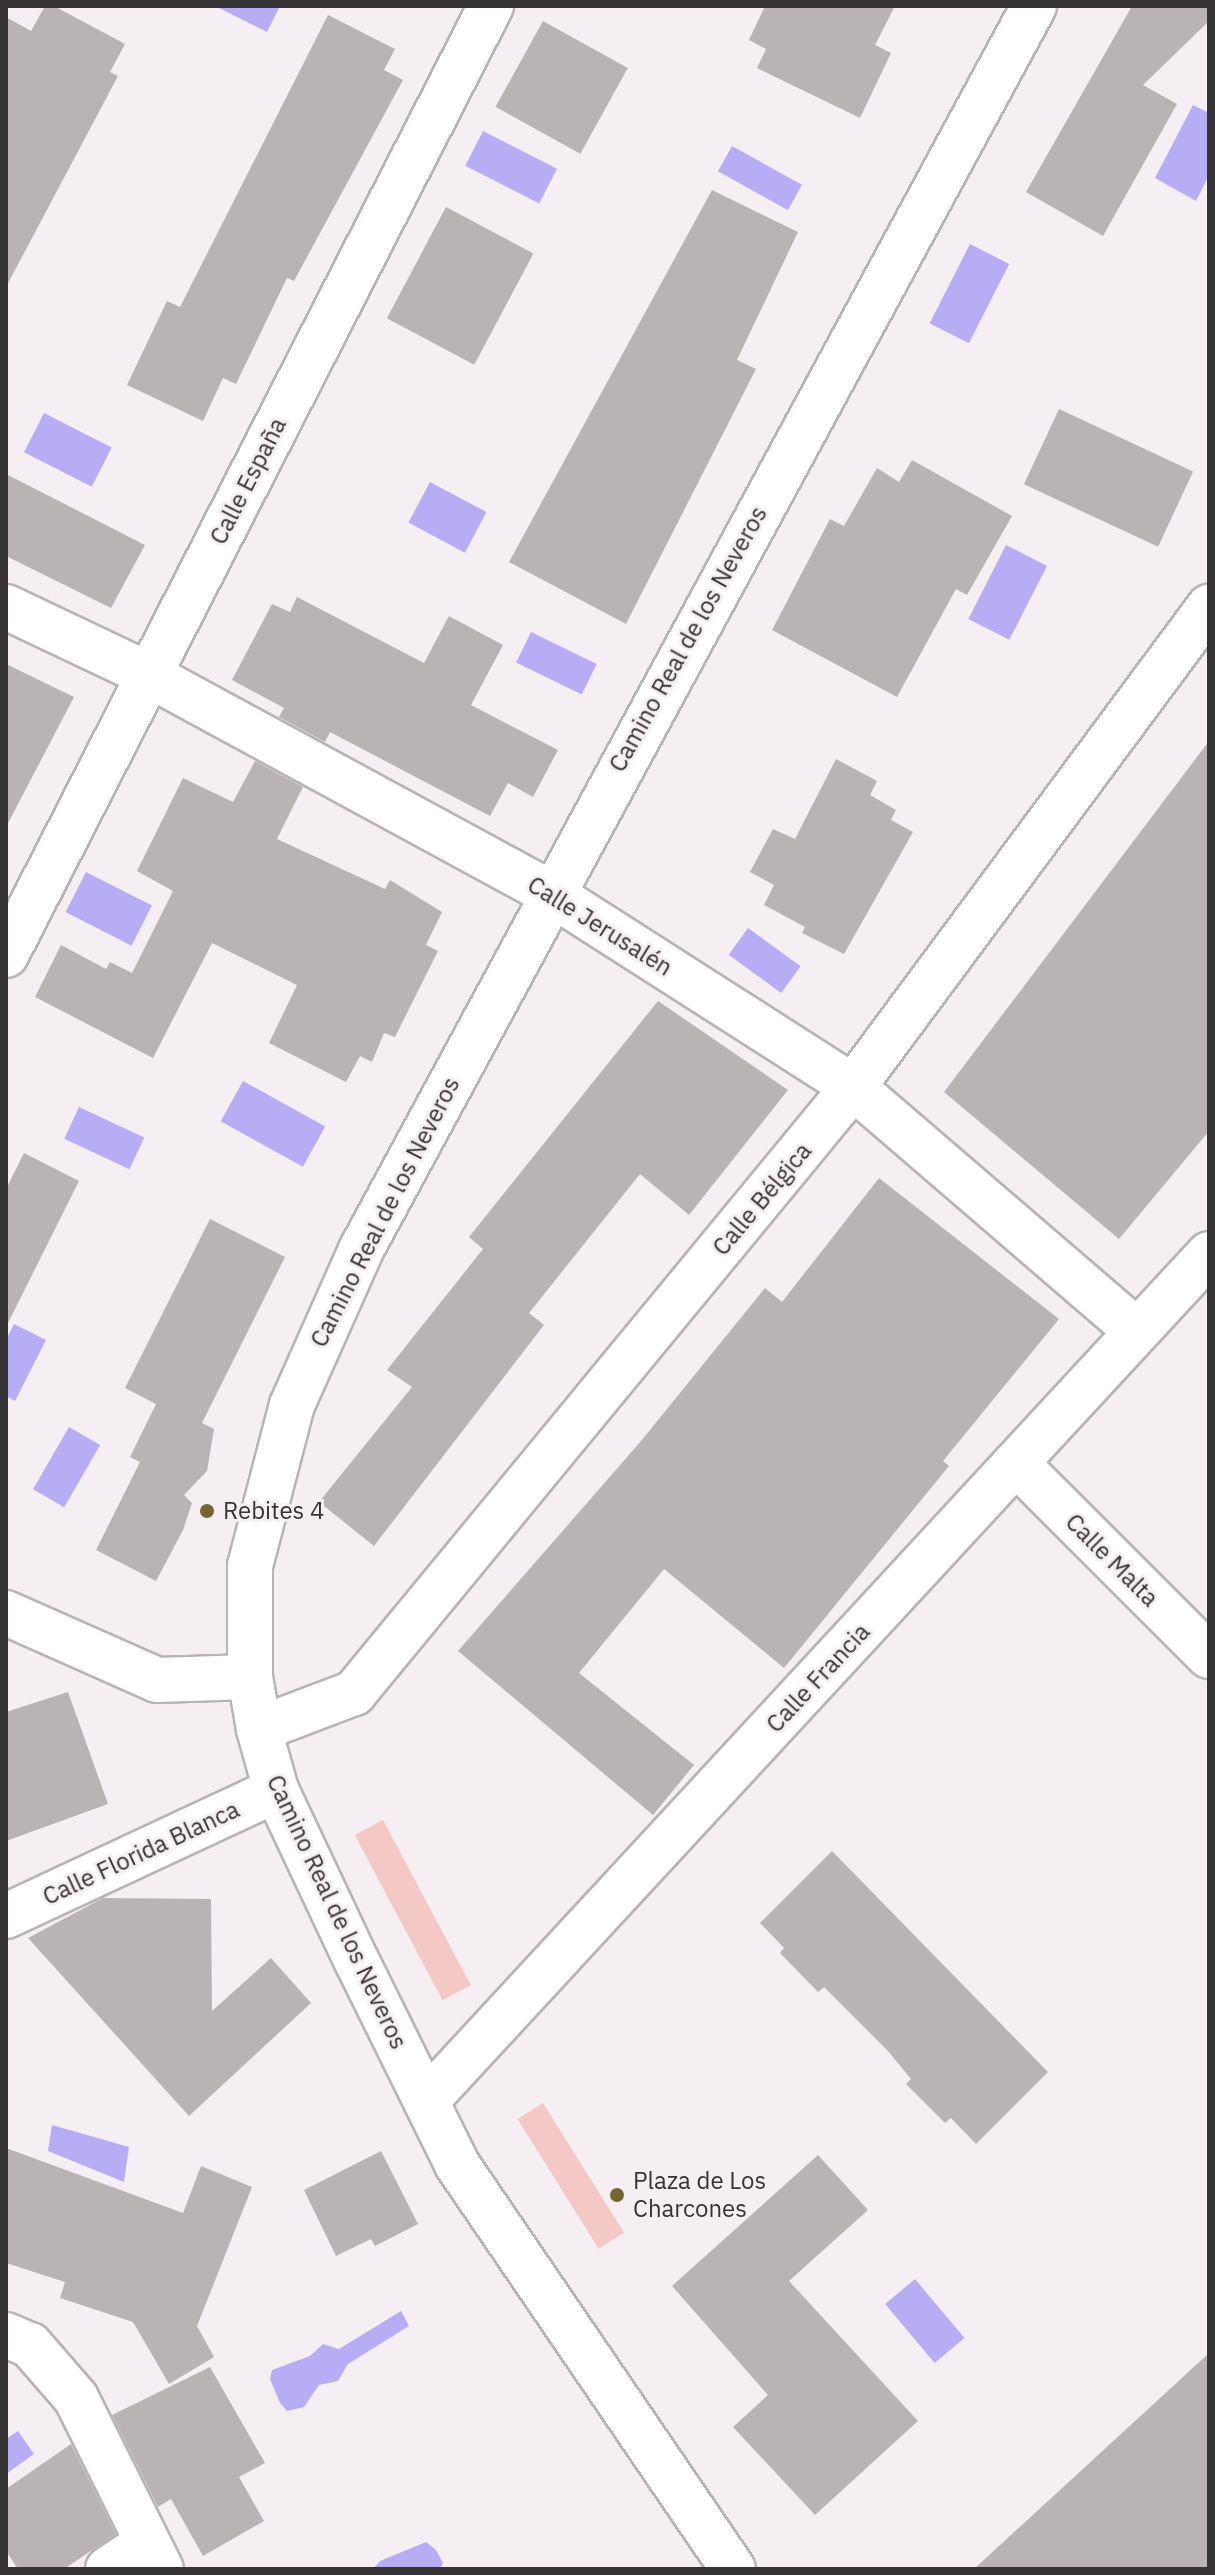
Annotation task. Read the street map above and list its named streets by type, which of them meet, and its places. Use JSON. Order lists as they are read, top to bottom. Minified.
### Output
{"streets":{"street":["Calle España","Camino Real de los Neveros","Calle Jerusalén","Calle Bélgica","Calle Malta","Calle Francia","Calle Florida Blanca"]},"crossings":[["Calle España","Calle Jerusalén"],["Camino Real de los Neveros","Calle Jerusalén"],["Camino Real de los Neveros","Calle Bélgica"],["Camino Real de los Neveros","Calle Francia"],["Camino Real de los Neveros","Calle Florida Blanca"],["Calle Jerusalén","Calle Bélgica"],["Calle Jerusalén","Calle Francia"],["Calle Malta","Calle Francia"]],"places":["Rebites 4","Plaza de Los Charcones"]}
